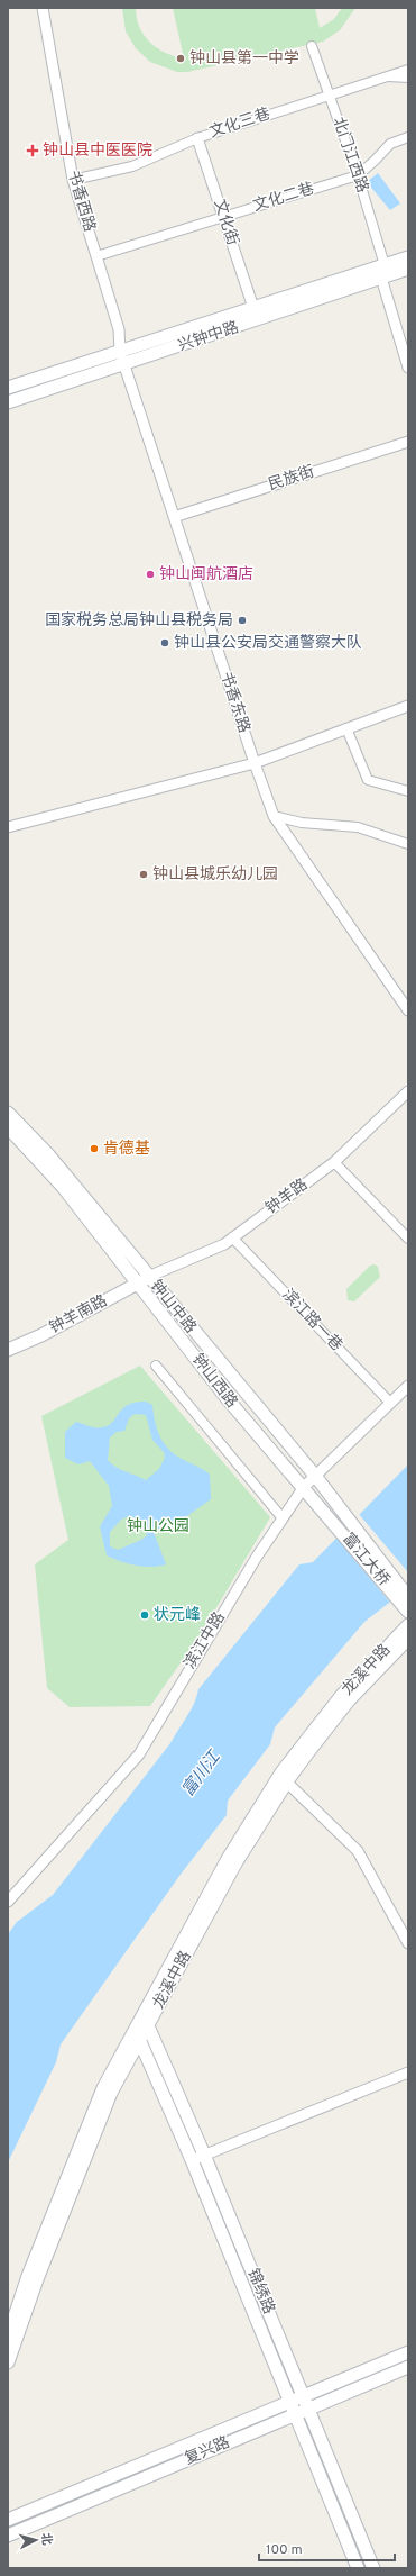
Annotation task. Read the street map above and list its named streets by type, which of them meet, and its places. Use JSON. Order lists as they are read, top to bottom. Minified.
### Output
{"streets":{"main road":["兴钟中路","钟山中路","钟羊南路","钟山西路","富江大桥","龙溪中路","锦绣路","复兴路"],"street":["文化三巷","北门江西路","文化二巷","书香西路","文化街","民族街","书香东路","钟羊路","滨江路一巷","滨江中路"]},"crossings":[["文化三巷","北门江西路"],["文化三巷","书香西路"],["文化三巷","文化街"],["北门江西路","文化二巷"],["北门江西路","兴钟中路"],["文化二巷","书香西路"],["文化二巷","文化街"],["书香西路","兴钟中路"],["书香西路","书香东路"],["文化街","兴钟中路"],["兴钟中路","书香东路"],["民族街","书香东路"],["钟羊路","钟山中路"],["钟羊路","钟羊南路"],["钟羊路","滨江路一巷"],["钟羊路","钟山西路"],["钟山中路","钟羊南路"],["钟山中路","钟山西路"],["钟山中路","富江大桥"],["钟山中路","滨江中路"],["钟羊南路","钟山西路"],["滨江路一巷","滨江中路"],["钟山西路","富江大桥"],["钟山西路","滨江中路"],["龙溪中路","锦绣路"],["锦绣路","复兴路"]],"water":["富川江"],"parks":["钟山公园"],"places":{"other":["钟山县第一中学","钟山闽航酒店","国家税务总局钟山县税务局","钟山县公安局交通警察大队","钟山县城乐幼儿园","肯德基","状元峰"],"health":["钟山县中医医院"]},"scale_bar":"100 m","north":"right"}
